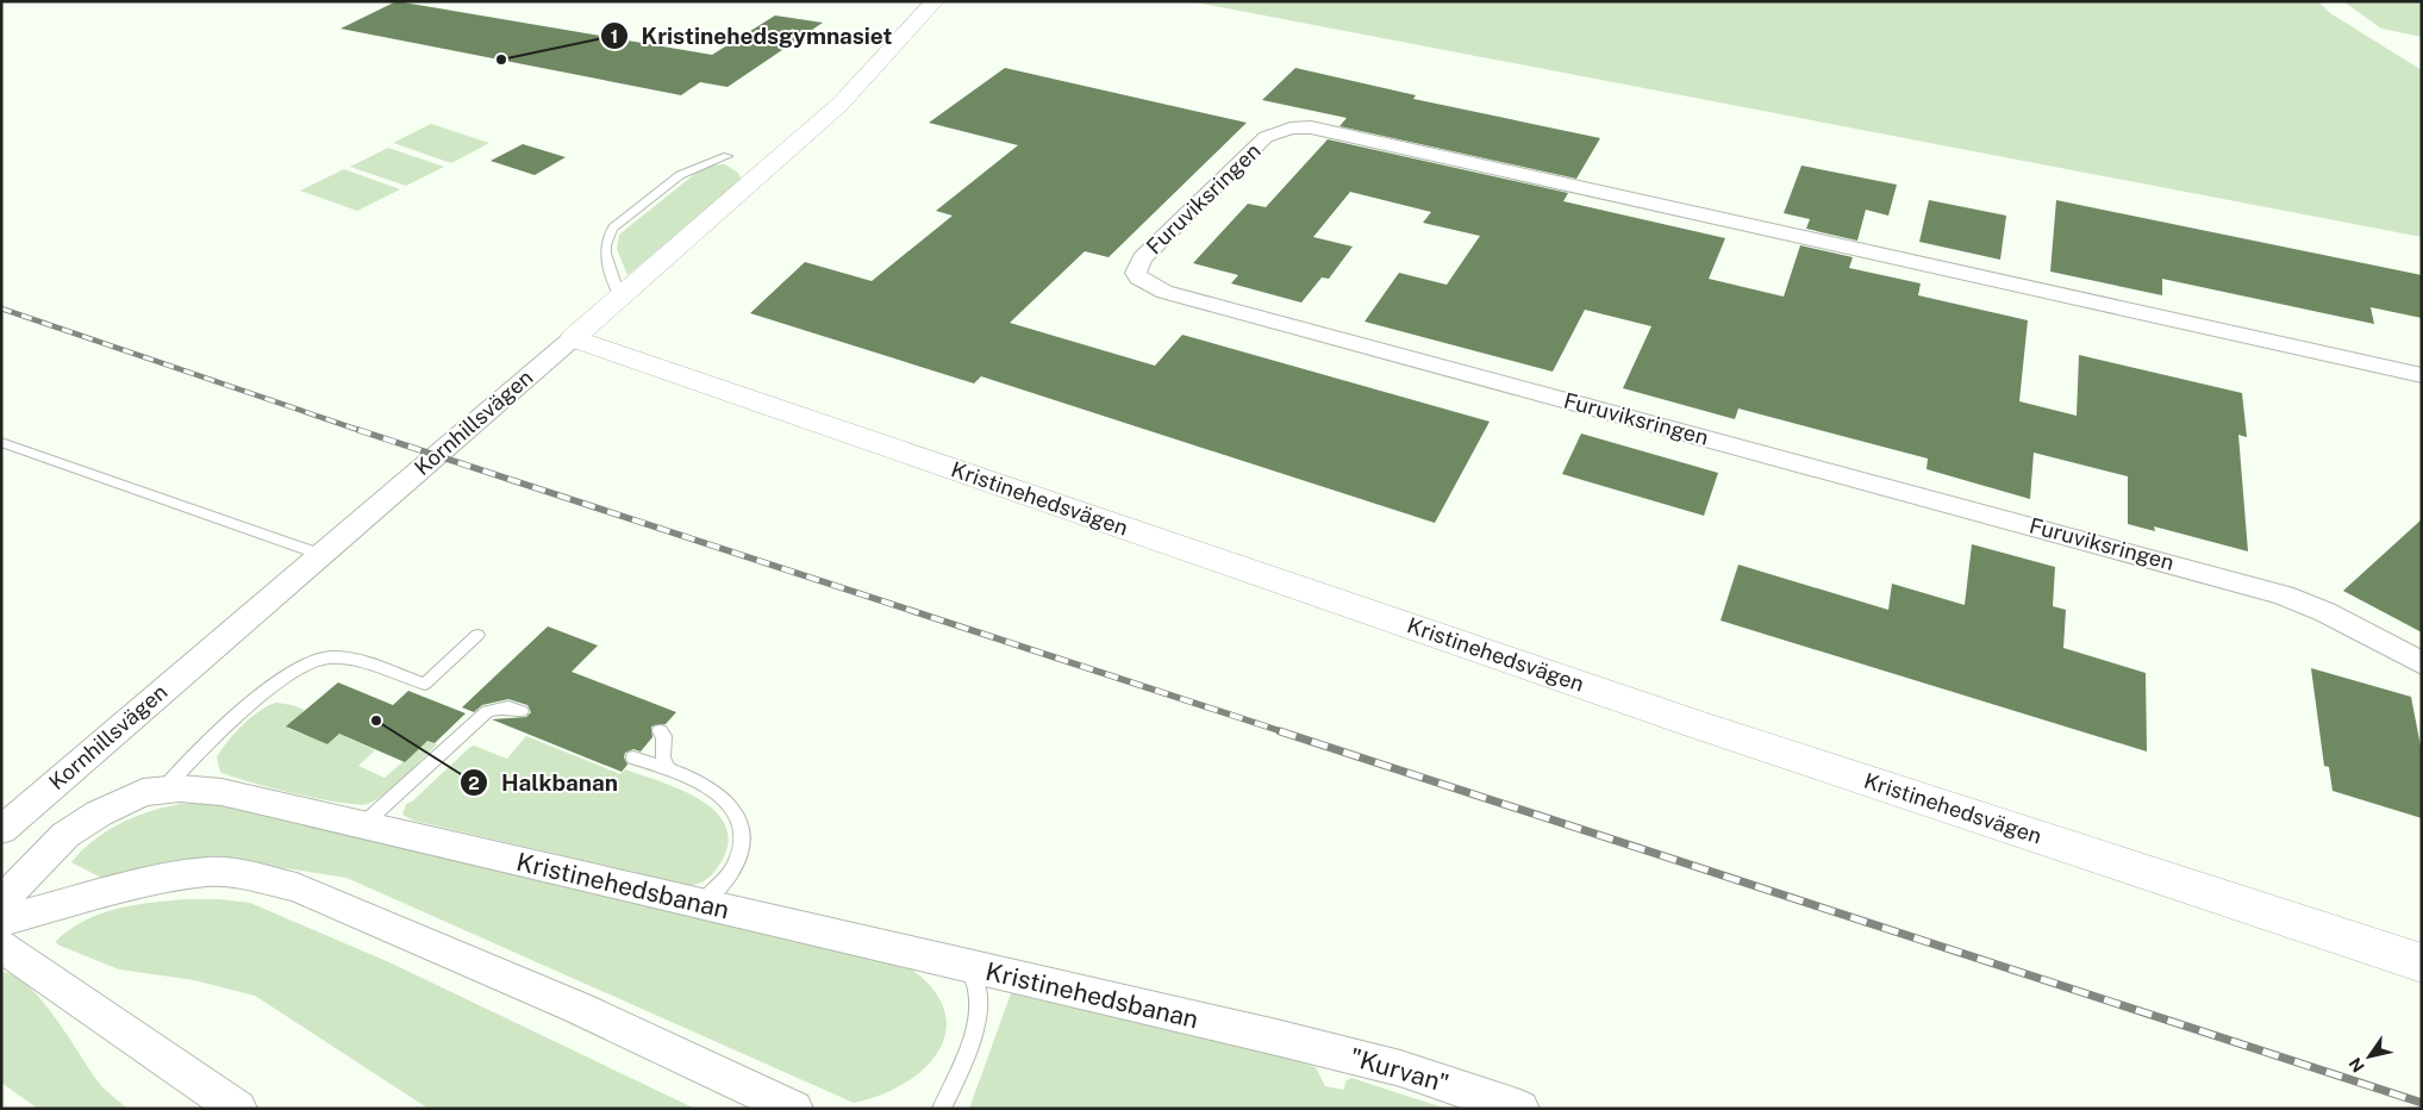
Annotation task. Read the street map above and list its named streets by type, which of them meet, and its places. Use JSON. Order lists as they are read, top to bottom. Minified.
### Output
{"streets":{"street":["Furuviksringen","Kornhillsvägen","Kristinehedsvägen","Kristinehedsbanan","\"Kurvan\""]},"crossings":[["Kornhillsvägen","Kristinehedsvägen"],["Kristinehedsbanan","\"Kurvan\""]],"places":["Kristinehedsgymnasiet","Halkbanan"],"north":"bottom left"}
